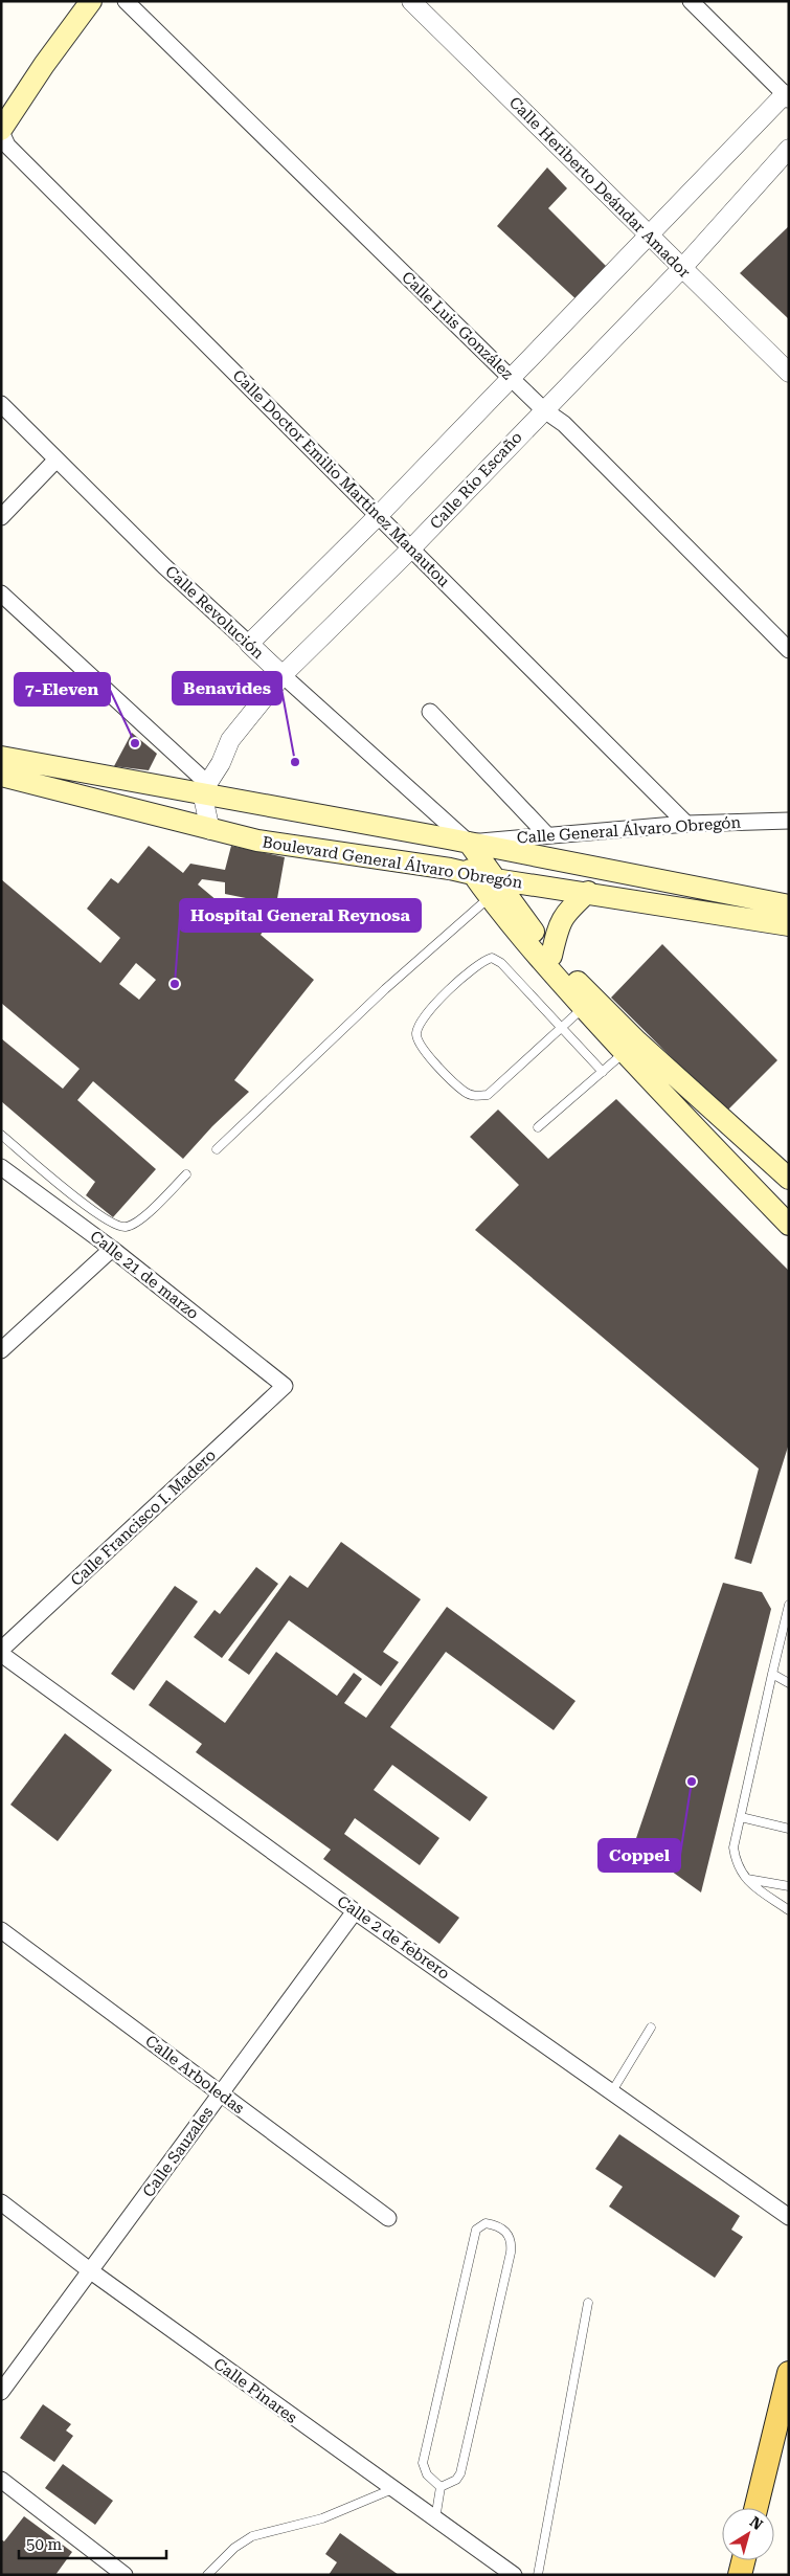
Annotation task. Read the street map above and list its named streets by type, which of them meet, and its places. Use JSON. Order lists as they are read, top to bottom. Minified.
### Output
{"streets":{"main road":["Boulevard General Álvaro Obregón"],"street":["Calle Heriberto Deándar Amador","Calle Luis González","Calle Doctor Emilio Martínez Manautou","Calle Río Escaño","Calle Revolución","Calle General Álvaro Obregón","Calle 21 de marzo","Calle Francisco I. Madero","Calle 2 de febrero","Calle Arboledas","Calle Sauzales","Calle Pinares"]},"crossings":[["Calle Heriberto Deándar Amador","Calle Río Escaño"],["Calle Luis González","Calle Río Escaño"],["Calle Doctor Emilio Martínez Manautou","Calle Río Escaño"],["Calle Doctor Emilio Martínez Manautou","Calle General Álvaro Obregón"],["Calle Río Escaño","Calle Revolución"],["Calle Río Escaño","Boulevard General Álvaro Obregón"],["Calle Revolución","Calle General Álvaro Obregón"],["Calle Revolución","Boulevard General Álvaro Obregón"],["Calle General Álvaro Obregón","Boulevard General Álvaro Obregón"],["Calle 21 de marzo","Calle Francisco I. Madero"],["Calle Francisco I. Madero","Calle 2 de febrero"],["Calle 2 de febrero","Calle Sauzales"],["Calle Arboledas","Calle Sauzales"],["Calle Sauzales","Calle Pinares"]],"places":["7-Eleven","Benavides","Hospital General Reynosa","Coppel"],"scale_bar":"50 m","north":"top right"}
